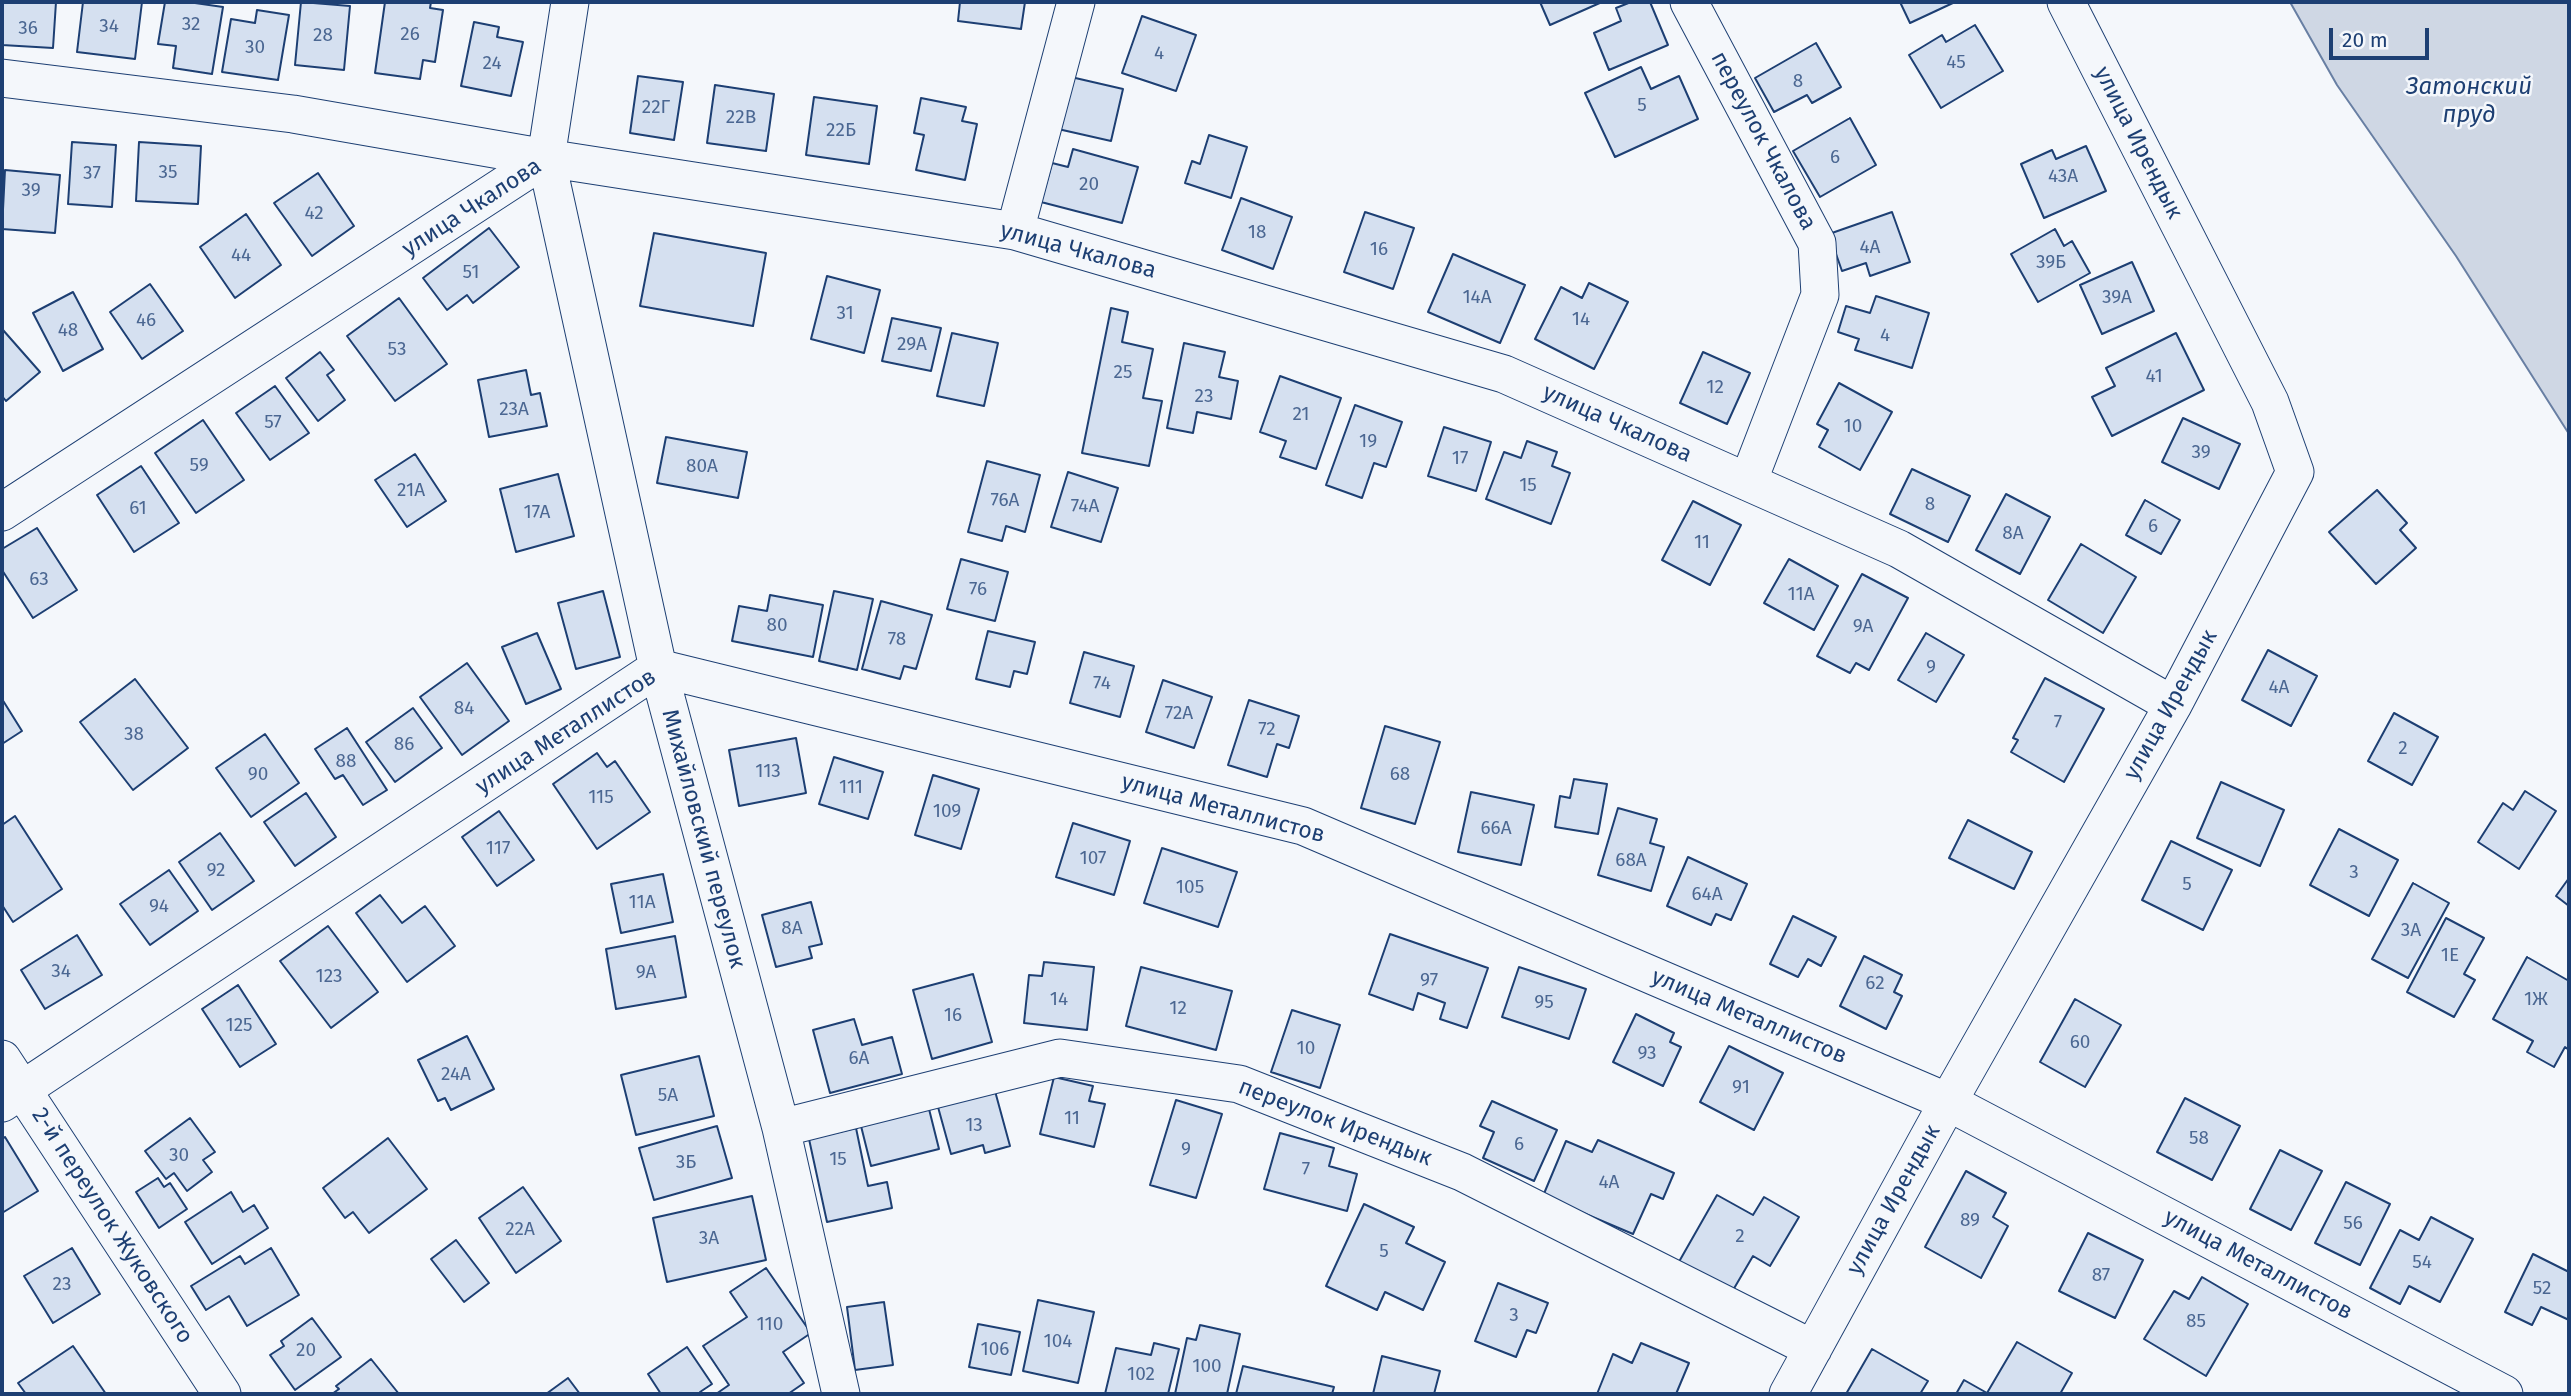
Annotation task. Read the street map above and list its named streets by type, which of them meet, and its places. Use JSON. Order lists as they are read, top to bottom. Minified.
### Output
{"streets":{"street":["переулок Чкалова","улица Ирендык","улица Чкалова","улица Металлистов","Михайловский переулок","переулок Ирендык","2-й переулок Жуковского"]},"crossings":[["переулок Чкалова","улица Чкалова"],["улица Ирендык","улица Чкалова"],["улица Ирендык","улица Металлистов"],["улица Ирендык","переулок Ирендык"],["улица Чкалова","Михайловский переулок"],["улица Металлистов","Михайловский переулок"],["улица Металлистов","2-й переулок Жуковского"],["Михайловский переулок","переулок Ирендык"]],"water":["Затонский пруд"],"house_numbers":["32","34","36","26","28","30","4","45","24","8","5","22Г","22В","22Б","6","35","37","43А","20","39","42","18","4А","16","44","39Б","51","14А","39А","31","14","46","48","4","29А","53","25","41","12","23","23А","21","57","10","19","39","17","59","80А","15","21А","76А","8","74А","61","17А","6","8А","11","63","76","11А","80","9А","78","9","74","4А","84","72А","7","72","38","86","2","88","113","90","68","111","115","109","66А","117","107","68А","92","3","5","105","64А","11А","94","8А","3А","1Е","34","9А","123","97","62","14","1Ж","95","12","16","125","60","10","93","6А","24А","91","5А","11","13","58","6","9","30","15","3Б","7","4А","89","56","22А","2","3А","5","54","87","23","52","3","85","110","104","106","20","100","102"],"scale_bar":"20 m"}
